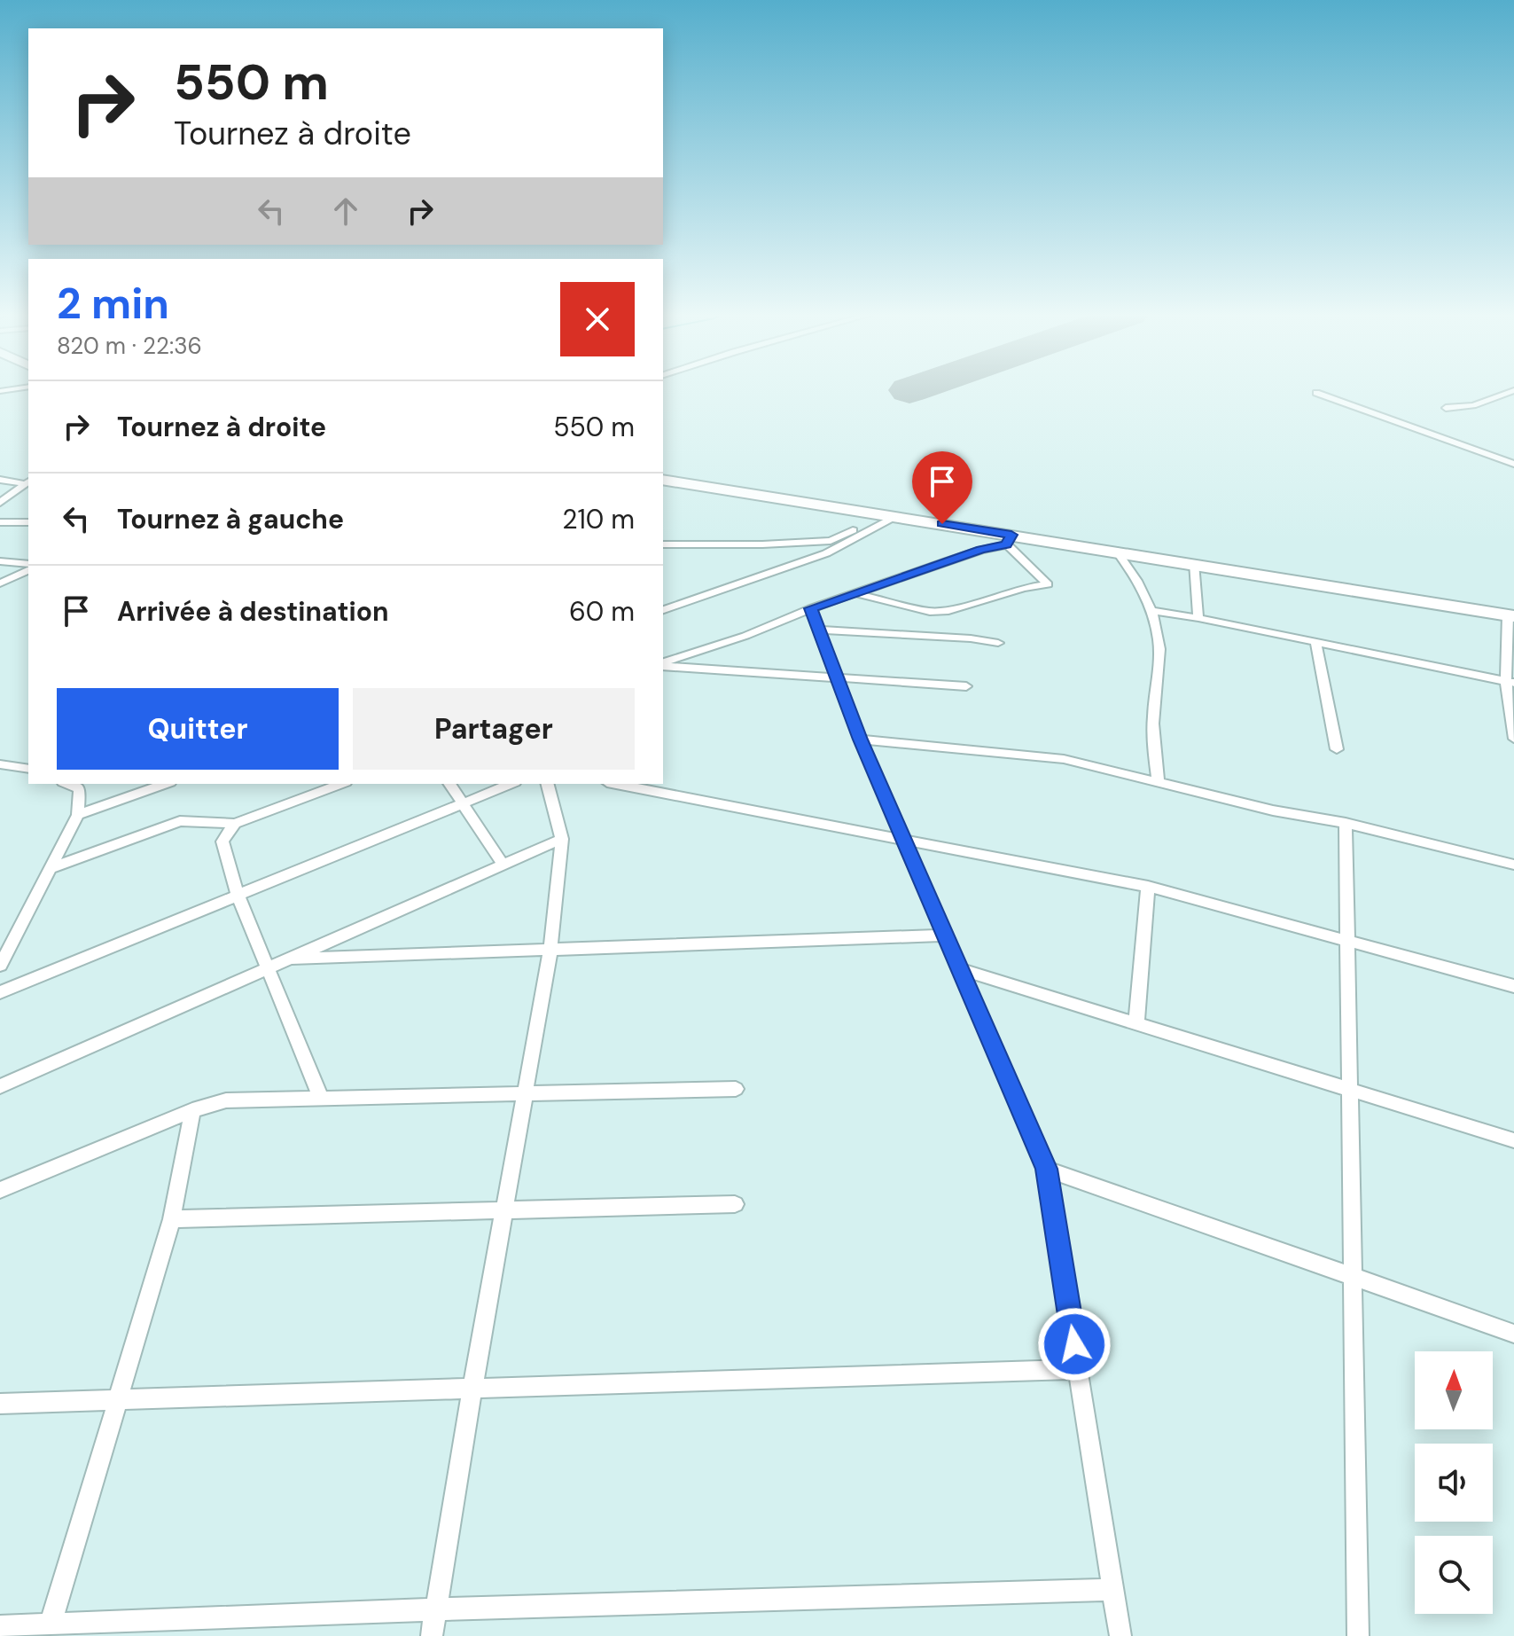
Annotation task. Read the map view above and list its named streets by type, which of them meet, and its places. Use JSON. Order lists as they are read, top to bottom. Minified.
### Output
{"north":"top","page":{"turn":["550 m","Tournez à droite"],"heading":["2 min","820 m · 22:36"],"list":[{"name":"Tournez à droite","value":"550 m"},{"name":"Tournez à gauche","value":"210 m"},{"name":"Arrivée à destination","value":"60 m"}],"buttons":["Quitter","Partager"]}}
